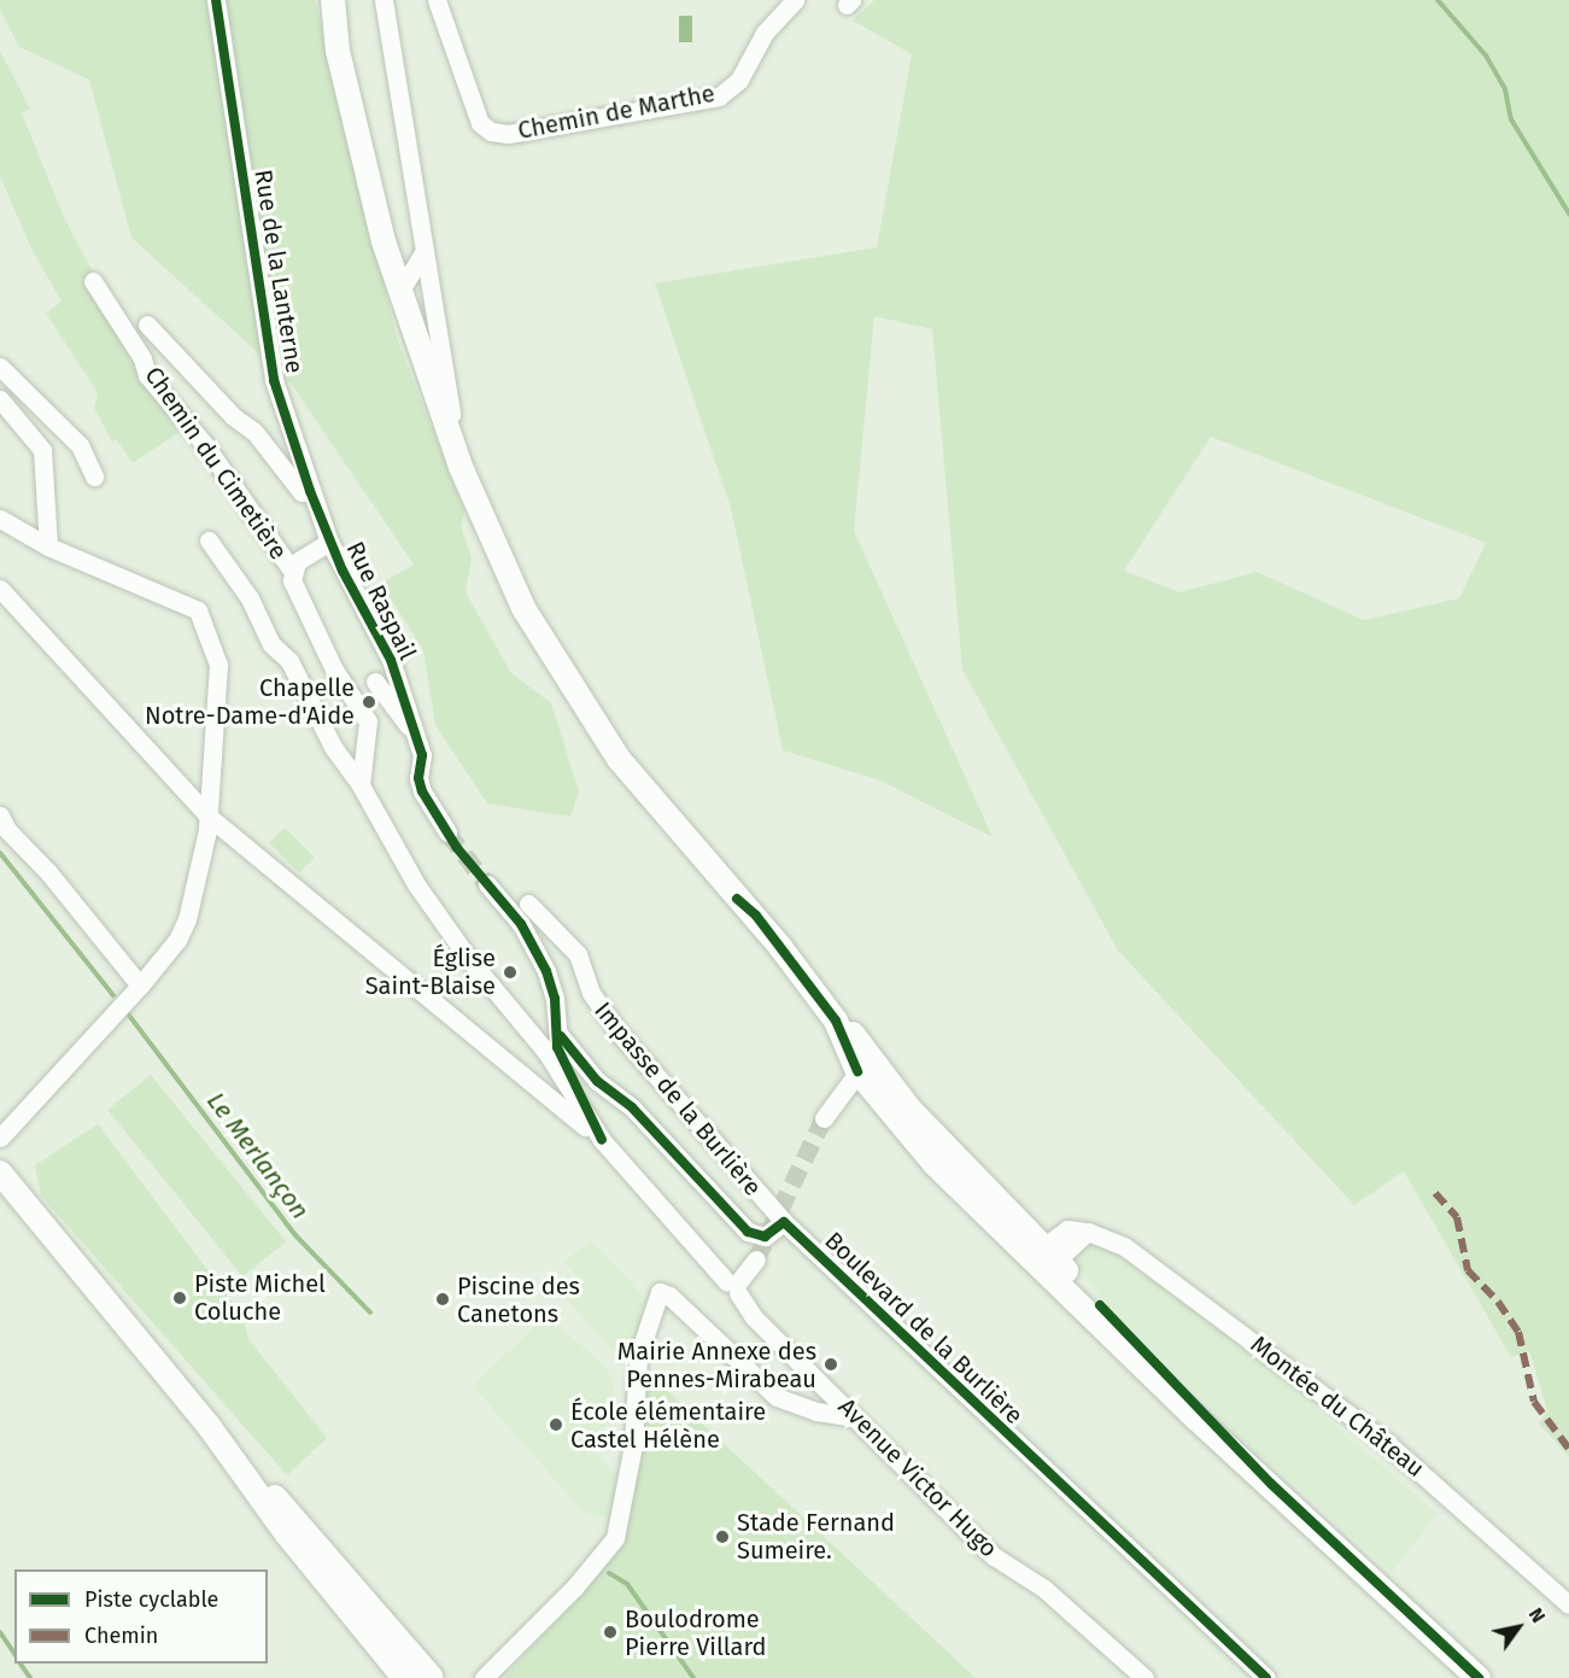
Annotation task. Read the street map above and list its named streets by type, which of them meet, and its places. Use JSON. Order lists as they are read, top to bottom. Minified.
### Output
{"streets":{"street":["Chemin de Marthe","Rue de la Lanterne","Chemin du Cimetière","Rue Raspail","Impasse de la Burlière","Boulevard de la Burlière","Montée du Château","Avenue Victor Hugo"]},"crossings":[["Rue de la Lanterne","Rue Raspail"],["Impasse de la Burlière","Boulevard de la Burlière"]],"water":["Le Merlançon"],"places":["Chapelle Notre-Dame-d'Aide","Église Saint-Blaise","Piste Michel Coluche","Piscine des Canetons","Mairie Annexe des Pennes-Mirabeau","École élémentaire Castel Hélène","Stade Fernand Sumeire.","Boulodrome Pierre Villard"],"legend":["Piste cyclable","Chemin"],"north":"top right"}
